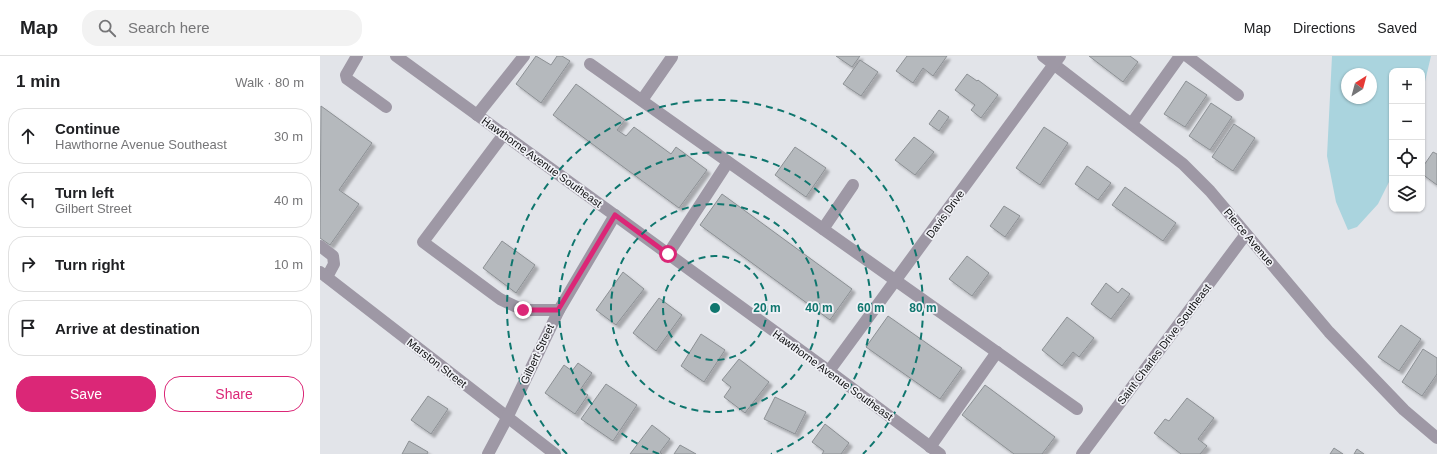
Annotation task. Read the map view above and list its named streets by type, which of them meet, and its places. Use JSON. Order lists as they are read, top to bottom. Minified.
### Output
{"streets":{"street":["Hawthorne Avenue Southeast","Davis Drive","Pierce Avenue","Saint Charles Drive Southeast","Gilbert Street","Marston Street"]},"crossings":[["Hawthorne Avenue Southeast","Davis Drive"],["Hawthorne Avenue Southeast","Gilbert Street"],["Davis Drive","Pierce Avenue"],["Pierce Avenue","Saint Charles Drive Southeast"],["Gilbert Street","Marston Street"]],"north":"top right","page":{"header":"Map","search":"Search here","nav":["Map","Directions","Saved"],"heading":["1 min","Walk · 80 m"],"map_buttons":["+","−"],"list":[["Continue","Hawthorne Avenue Southeast","30 m"],["Turn left","Gilbert Street","40 m"],["Turn right","10 m"],"Arrive at destination"],"buttons":["Save","Share"]},"rings":["20 m","40 m","60 m","80 m"]}
